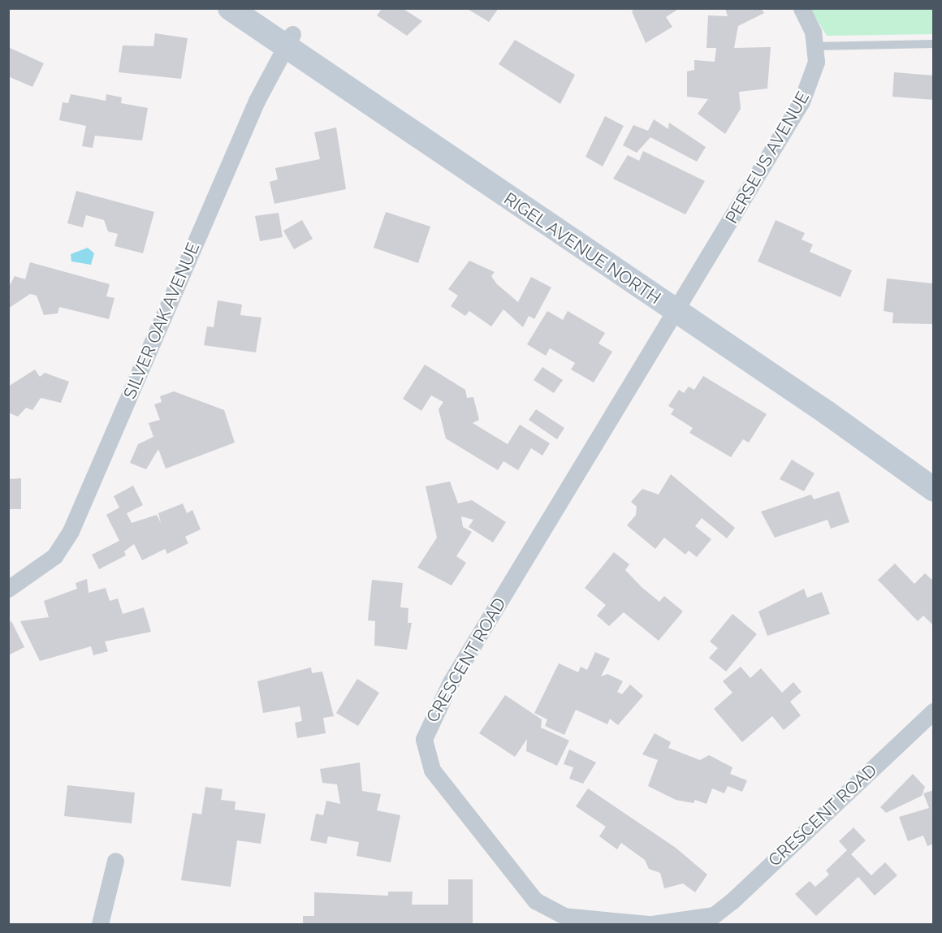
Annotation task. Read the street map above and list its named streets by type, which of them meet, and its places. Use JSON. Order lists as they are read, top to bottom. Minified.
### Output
{"streets":{"main road":["RIGEL AVENUE NORTH"],"street":["PERSEUS AVENUE","SILVER OAK AVENUE","CRESCENT ROAD"]},"crossings":[["PERSEUS AVENUE","RIGEL AVENUE NORTH"],["PERSEUS AVENUE","CRESCENT ROAD"],["RIGEL AVENUE NORTH","SILVER OAK AVENUE"],["RIGEL AVENUE NORTH","CRESCENT ROAD"]]}
